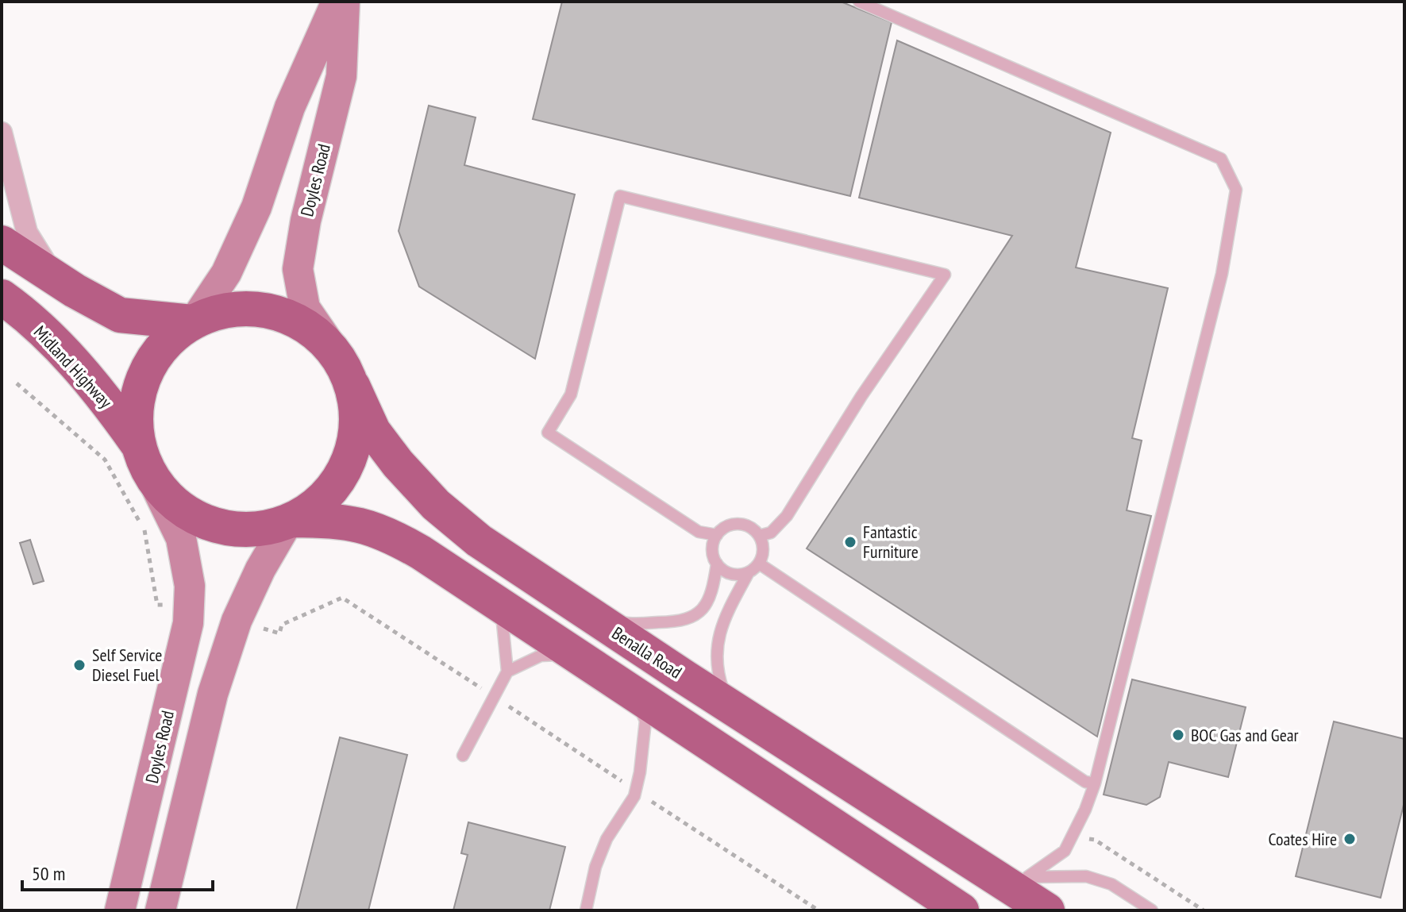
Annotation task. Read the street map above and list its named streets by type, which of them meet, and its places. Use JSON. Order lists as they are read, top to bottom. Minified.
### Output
{"streets":{"highway":["Midland Highway","Benalla Road"],"main road":["Doyles Road"]},"crossings":[["Doyles Road","Midland Highway"],["Doyles Road","Benalla Road"],["Midland Highway","Benalla Road"]],"places":["Fantastic Furniture","Self Service Diesel Fuel","BOC Gas and Gear","Coates Hire"],"scale_bar":"50 m"}
